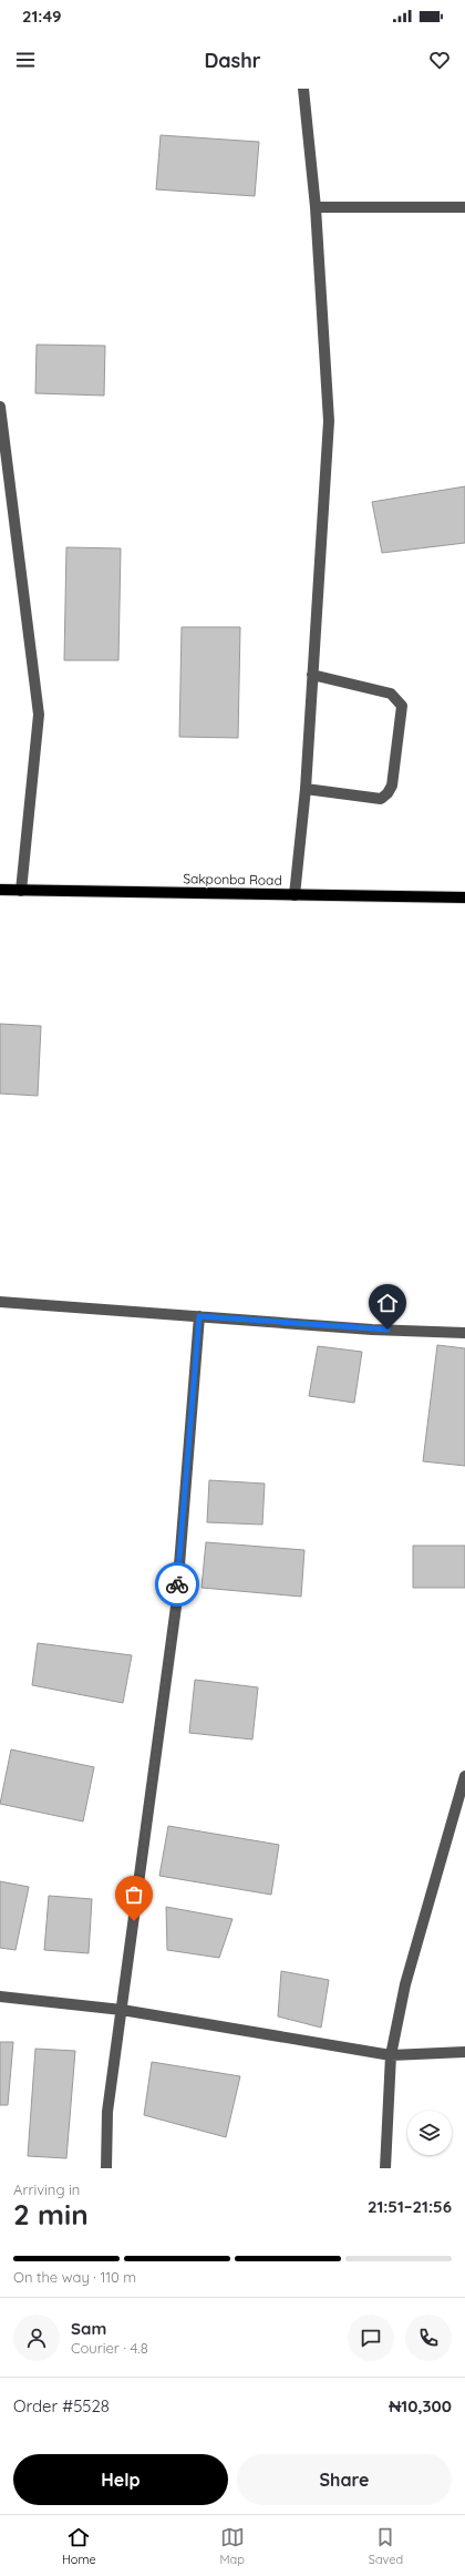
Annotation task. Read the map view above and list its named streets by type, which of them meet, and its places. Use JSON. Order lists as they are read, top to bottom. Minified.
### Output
{"streets":{"main road":["Sakponba Road"]},"page":{"status":"21:49","header":"Dashr","heading":["2 min","Arriving in","21:51–21:56"],"panel":["Sam","Courier · 4.8","Order #5528","₦10,300"],"bar":"On the way · 110 m","buttons":["Help","Share"],"tabs":["Home","Map","Saved"]}}
